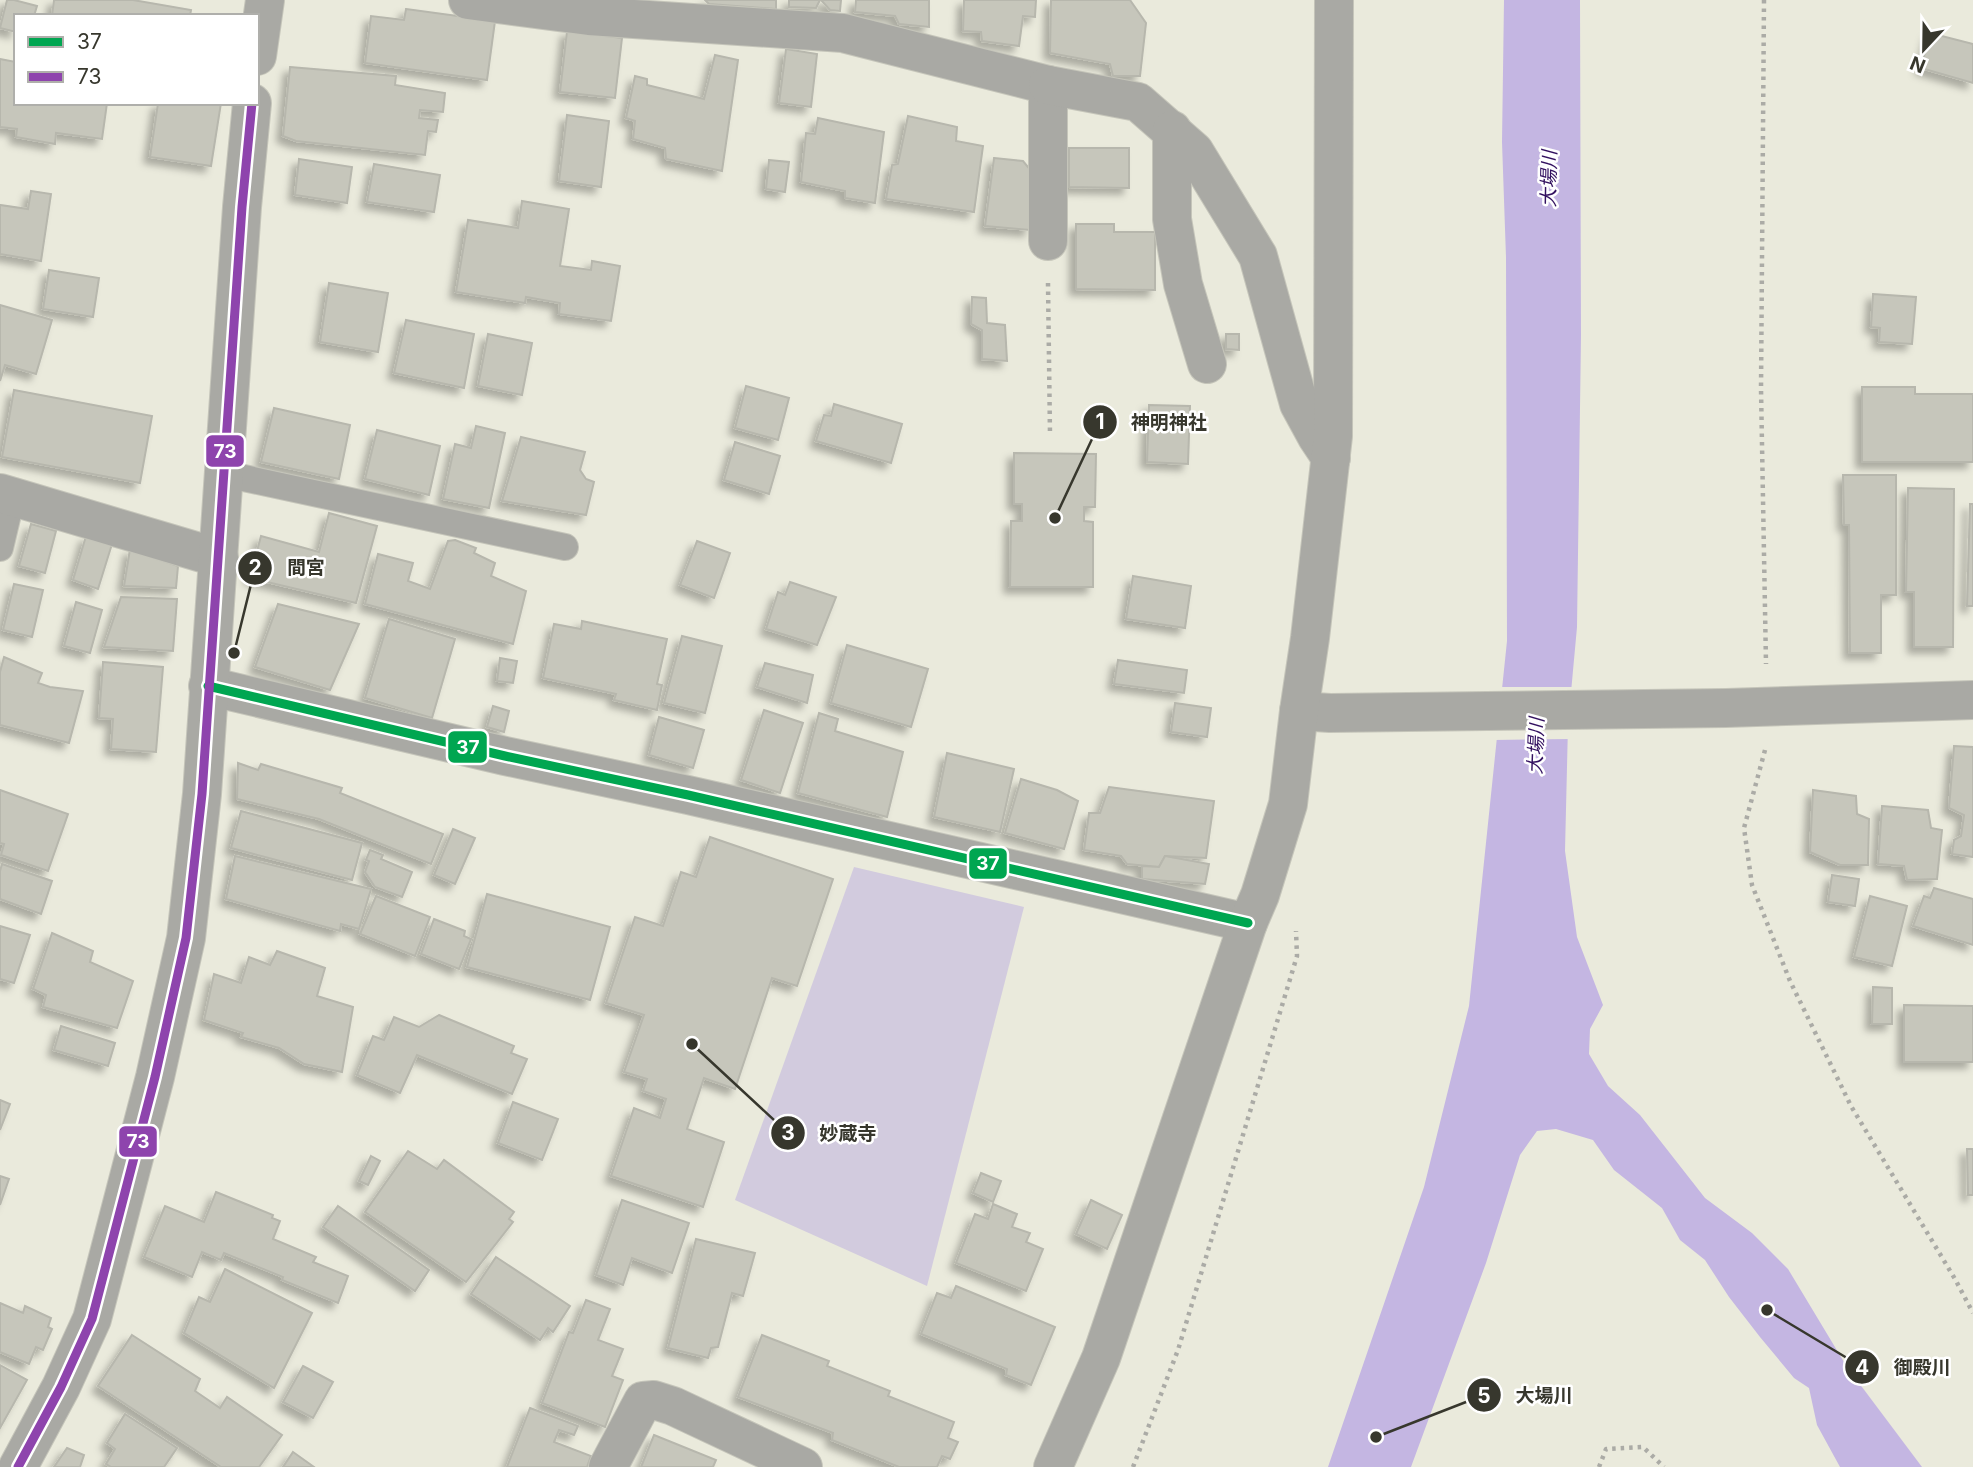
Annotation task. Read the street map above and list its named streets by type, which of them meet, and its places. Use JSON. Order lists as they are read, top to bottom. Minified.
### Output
{"water":["大場川"],"places":["神明神社","間宮","妙蔵寺","御殿川","大場川"],"lines":["transit line 73","transit line 37"],"legend":["37","73"],"north":"bottom"}
